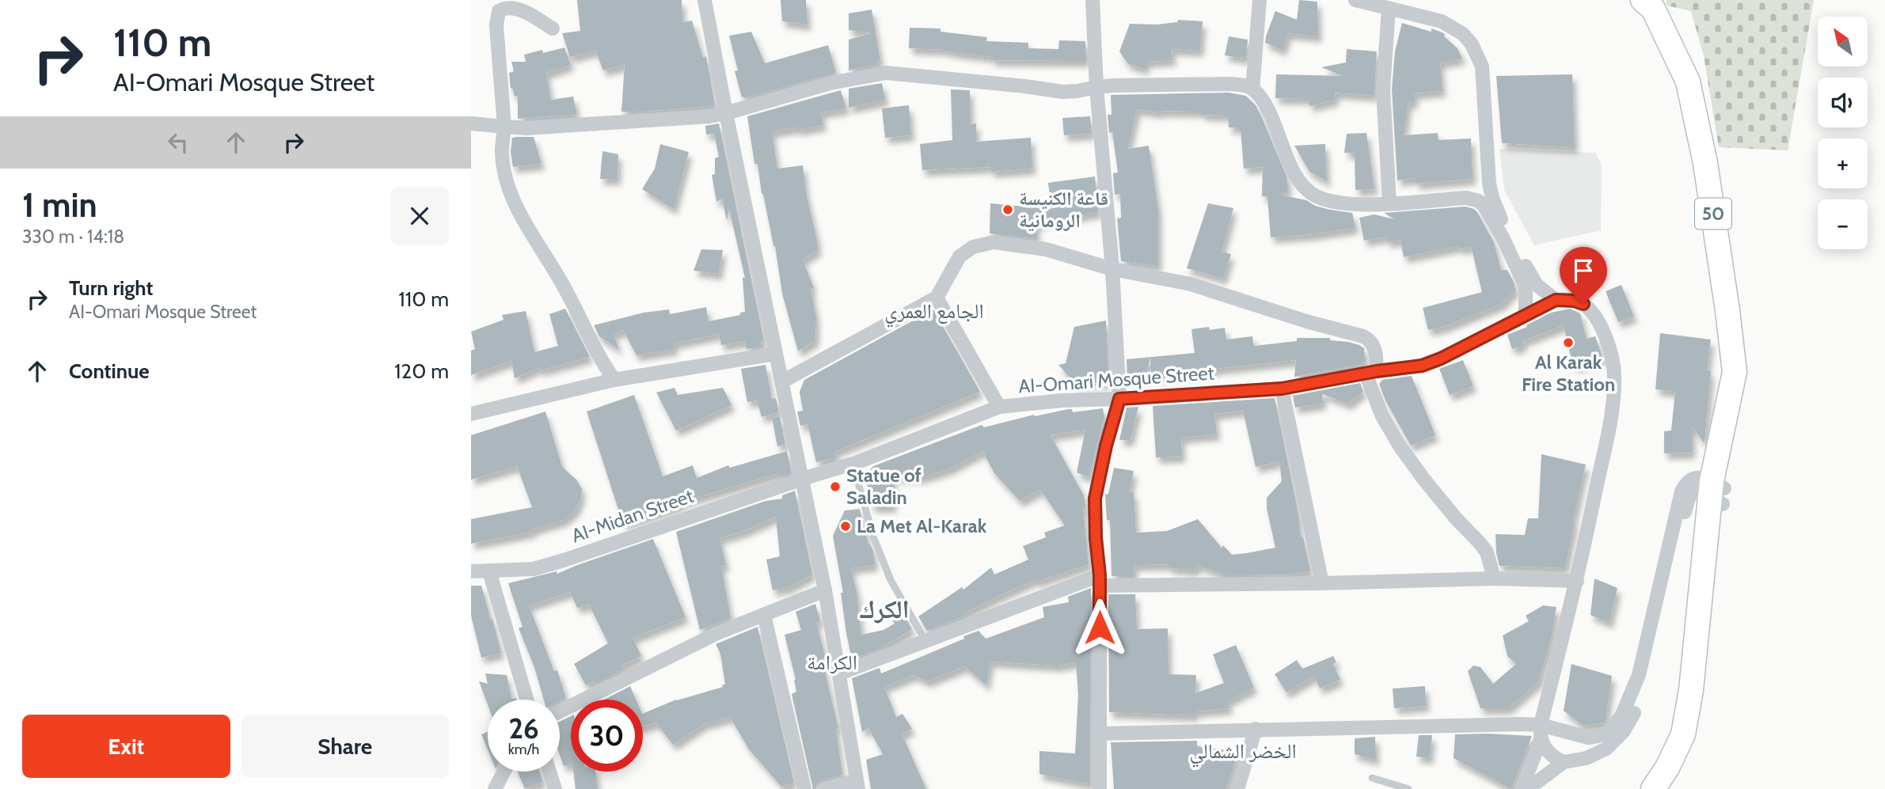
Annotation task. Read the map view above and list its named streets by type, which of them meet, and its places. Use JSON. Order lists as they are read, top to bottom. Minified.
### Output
{"streets":{"main road":["50"],"street":["AI-Omari Mosque Street","AI-Midan Street"]},"crossings":[["AI-Omari Mosque Street","AI-Midan Street"]],"districts":["الجامع العمري","الكرك","الكرامة","الخضر الشمالي"],"places":["قاعة الكنيسة الرومانية","Al Karak Fire Station","Statue of Saladin","La Met Al-Karak"],"north":"top left","page":{"turn":["110 m","AI-Omari Mosque Street"],"map_buttons":["+","−"],"heading":["1 min","330 m · 14:18"],"list":[{"name":"Turn right","note":"AI-Omari Mosque Street","value":"110 m"},{"name":"Continue","value":"120 m"}],"speed":"26 km/h","limit":"30","buttons":["Exit","Share"]}}
